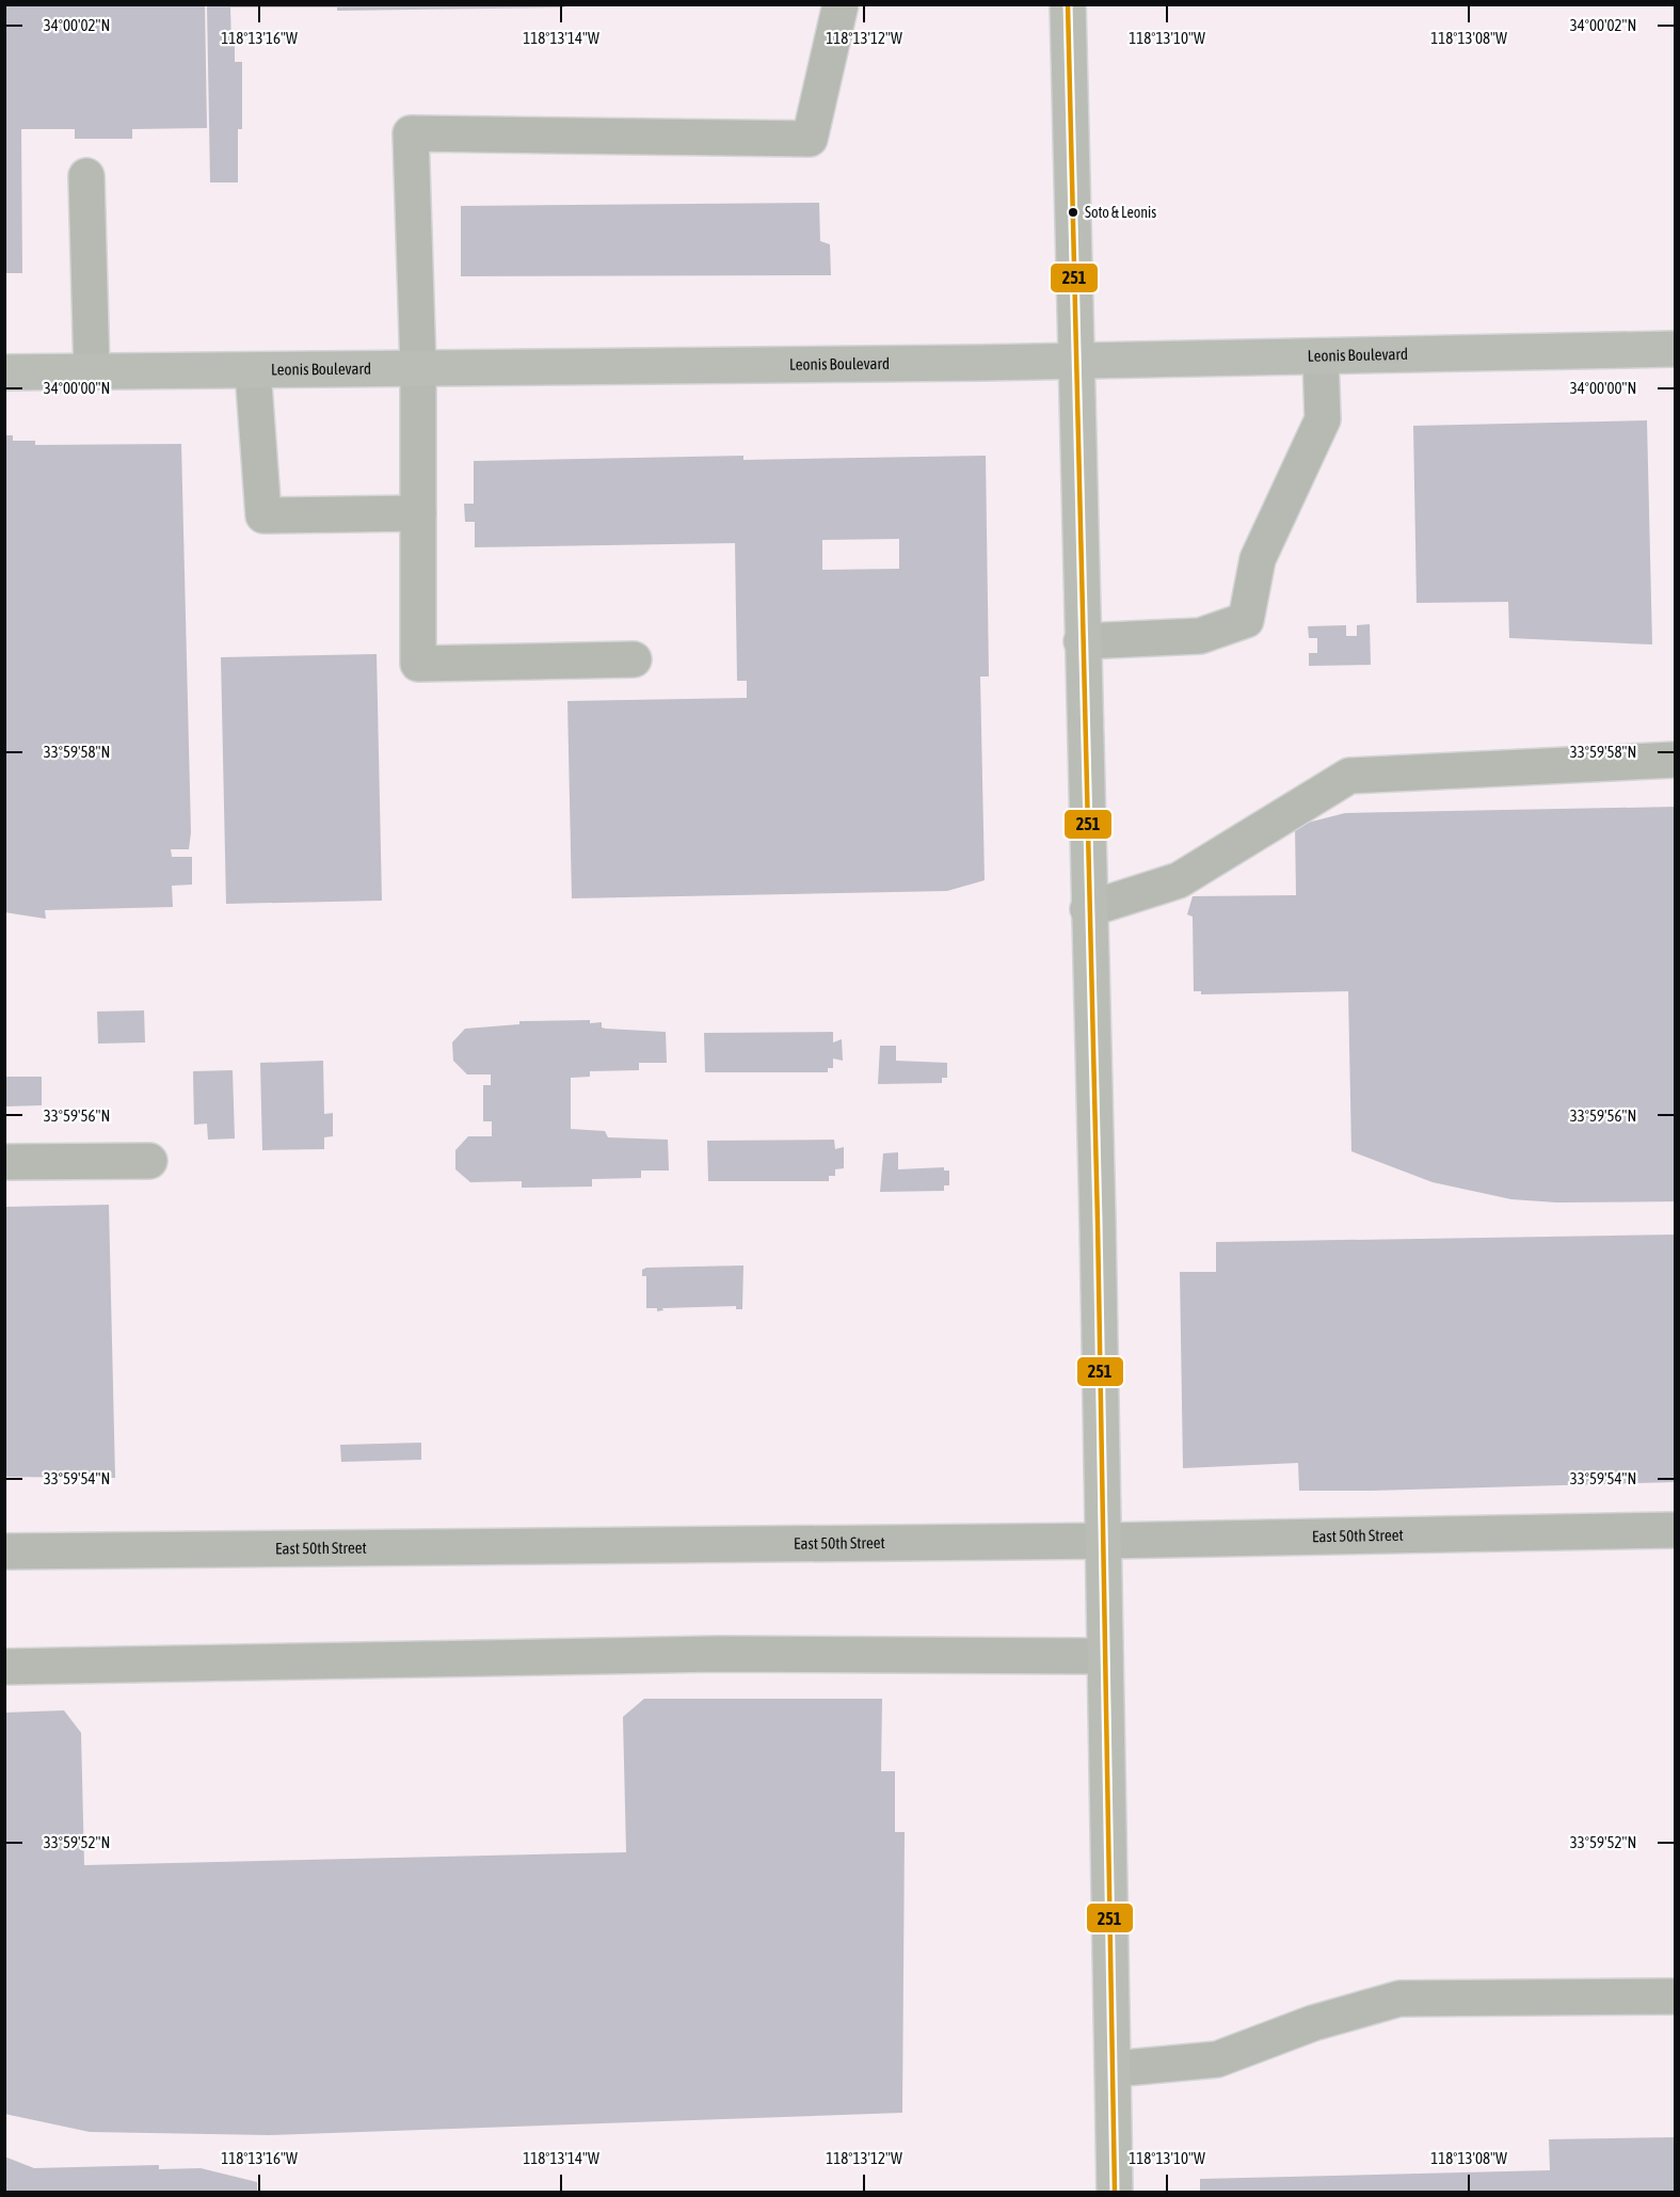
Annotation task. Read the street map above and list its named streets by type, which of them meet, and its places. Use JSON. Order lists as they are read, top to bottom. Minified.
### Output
{"streets":{"main road":["Leonis Boulevard"],"street":["East 50th Street"]},"places":["Soto & Leonis"],"lines":["transit line 251"],"coordinates":["34°00'02\"N","118°13'16\"W","118°13'14\"W","118°13'12\"W","118°13'10\"W","118°13'08\"W","34°00'00\"N","33°59'58\"N","33°59'56\"N","33°59'54\"N","33°59'52\"N"]}
